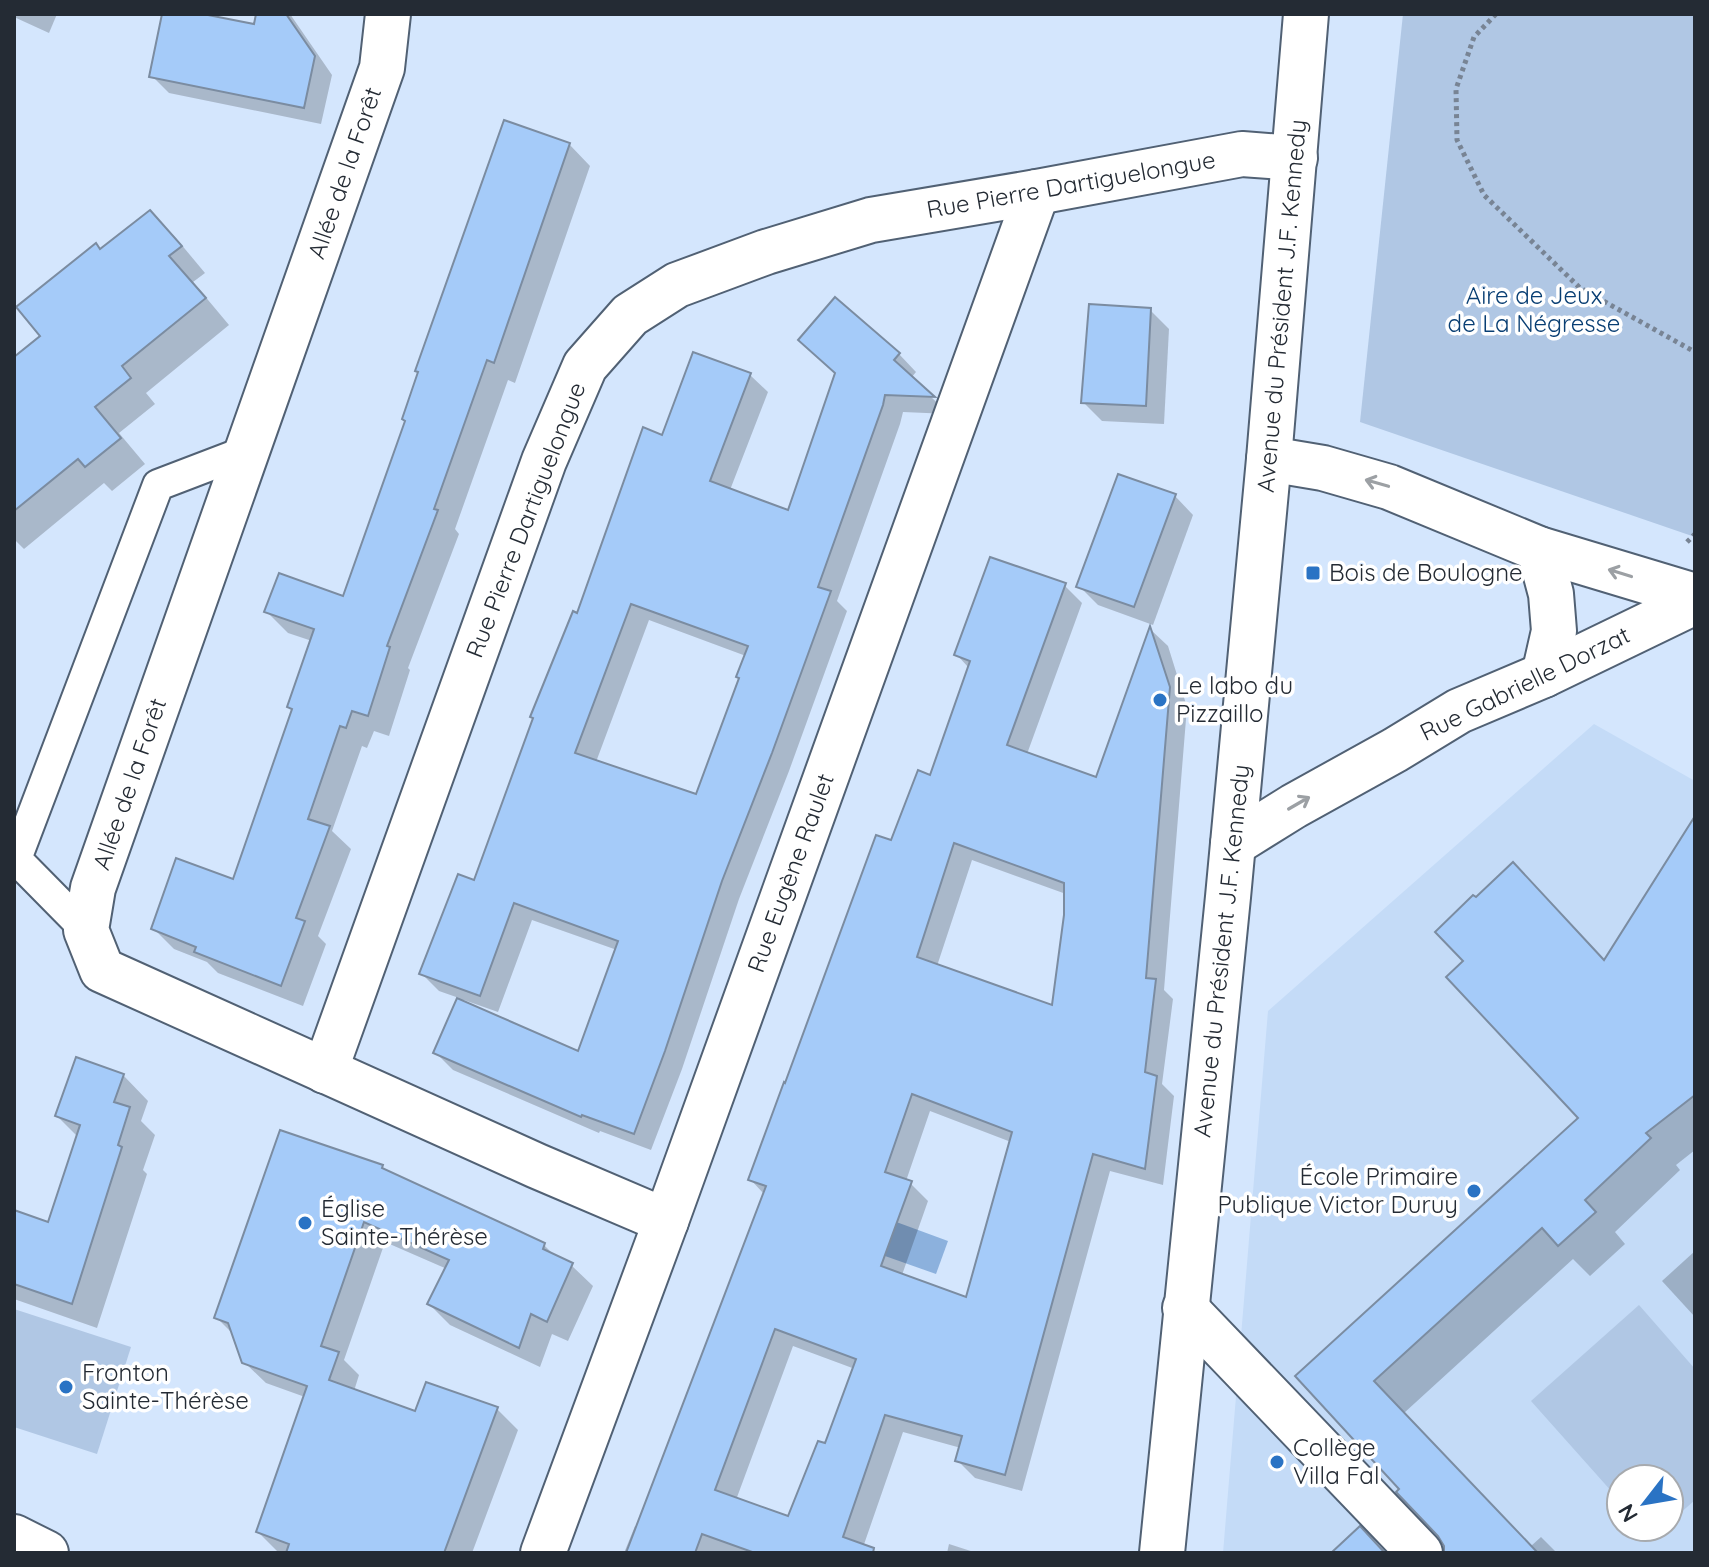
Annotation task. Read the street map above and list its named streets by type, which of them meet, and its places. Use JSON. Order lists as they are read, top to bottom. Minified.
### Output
{"streets":{"street":["Allée de la Forêt","Rue Pierre Dartiguelongue","Avenue du Président J.F. Kennedy","Rue Gabrielle Dorzat","Rue Eugène Raulet"]},"crossings":[["Rue Pierre Dartiguelongue","Avenue du Président J.F. Kennedy"],["Rue Pierre Dartiguelongue","Rue Eugène Raulet"],["Avenue du Président J.F. Kennedy","Rue Gabrielle Dorzat"]],"one_way":["Rue Gabrielle Dorzat"],"parks":["Aire de Jeux de La Négresse"],"places":{"transit":["Bois de Boulogne"],"other":["Le labo du Pizzaillo","École Primaire Publique Victor Duruy","Église Sainte-Thérèse","Fronton Sainte-Thérèse","Collège Villa Fal"]},"north":"bottom left"}
